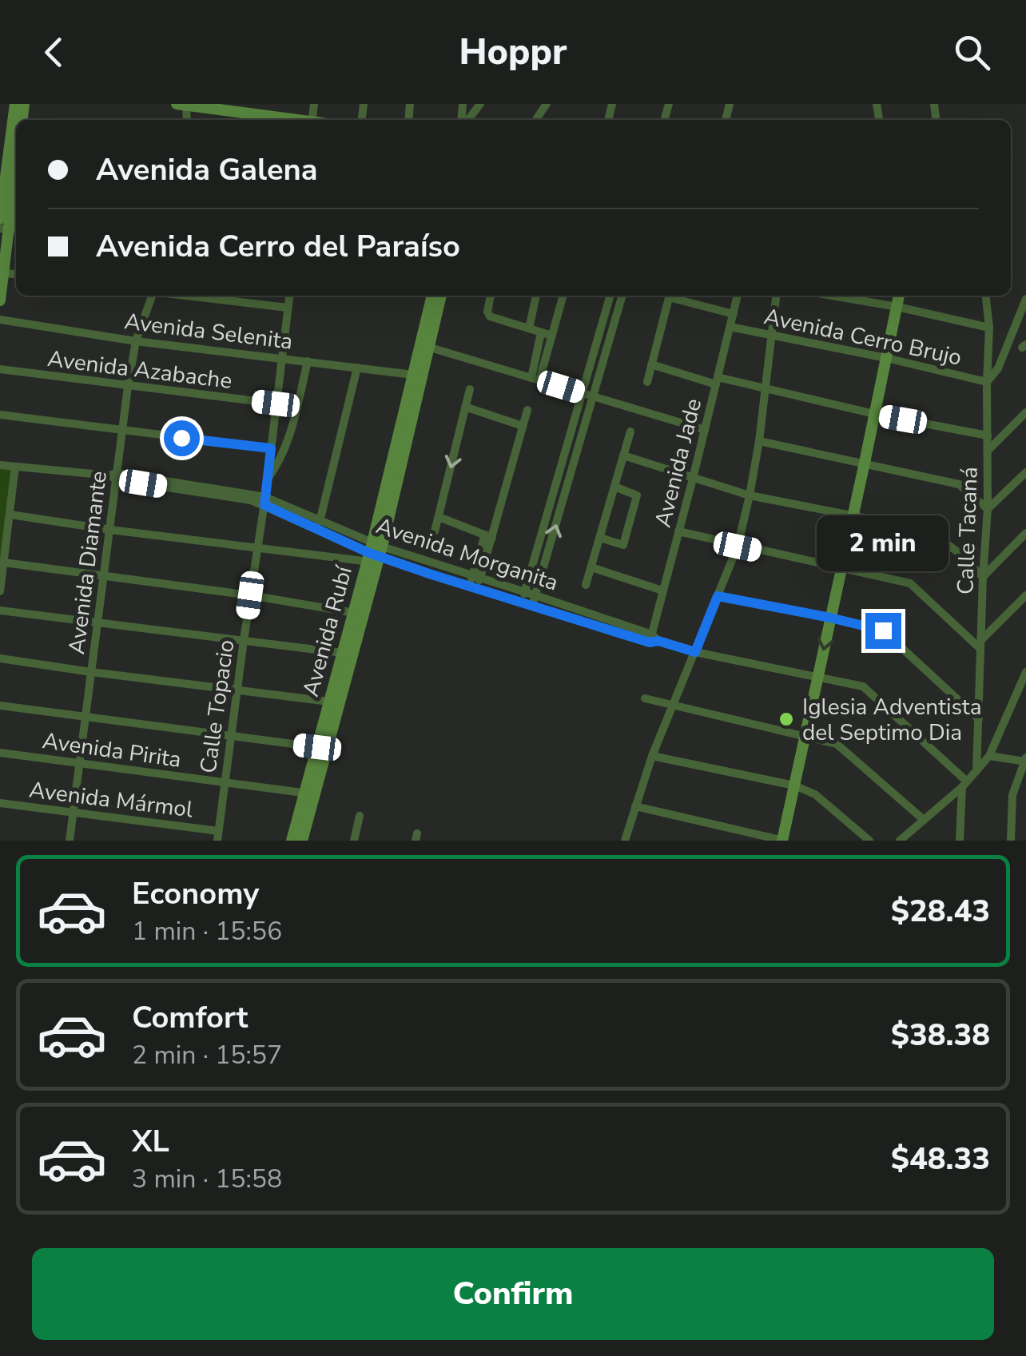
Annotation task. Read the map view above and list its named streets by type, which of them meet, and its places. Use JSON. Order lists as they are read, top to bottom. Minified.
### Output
{"streets":{"street":["Avenida Selenita","Avenida Cerro Brujo","Avenida Azabache","Avenida Jade","Calle Tacaná","Avenida Morganita","Avenida Diamante","Avenida Rubí","Calle Topacio","Avenida Pirita","Avenida Mármol"]},"crossings":[["Avenida Selenita","Avenida Diamante"],["Avenida Selenita","Avenida Rubí"],["Avenida Selenita","Calle Topacio"],["Avenida Cerro Brujo","Avenida Jade"],["Avenida Cerro Brujo","Calle Tacaná"],["Avenida Azabache","Avenida Diamante"],["Avenida Azabache","Calle Topacio"],["Avenida Jade","Avenida Morganita"],["Avenida Morganita","Avenida Rubí"],["Avenida Morganita","Calle Topacio"],["Avenida Diamante","Avenida Pirita"],["Avenida Diamante","Avenida Mármol"],["Avenida Rubí","Avenida Pirita"],["Calle Topacio","Avenida Pirita"],["Calle Topacio","Avenida Mármol"]],"places":["Iglesia Adventista del Septimo Dia"],"page":{"header":"Hoppr","banner":["Avenida Galena","Avenida Cerro del Paraíso"],"bubble":"2 min","list":[{"name":"Economy","note":"1 min · 15:56","value":"$28.43"},{"name":"Comfort","note":"2 min · 15:57","value":"$38.38"},{"name":"XL","note":"3 min · 15:58","value":"$48.33"}],"buttons":"Confirm"}}
